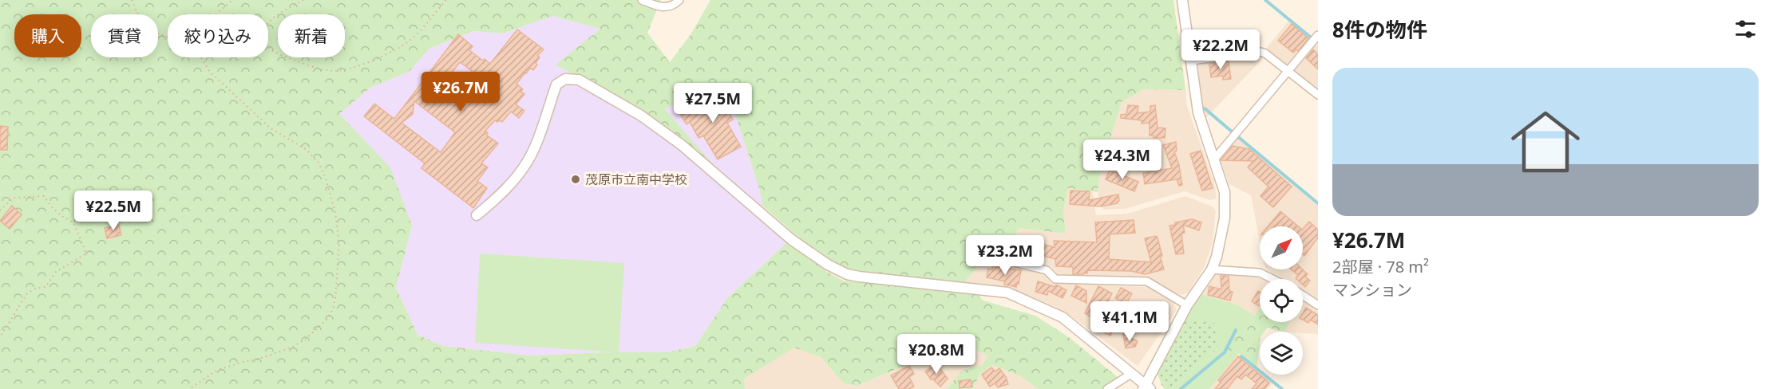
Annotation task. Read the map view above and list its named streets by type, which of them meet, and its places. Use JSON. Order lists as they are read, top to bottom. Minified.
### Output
{"places":["茂原市立南中学校"],"north":"top right","page":{"heading":"8件の物件","chip":["購入","賃貸","絞り込み","新着"],"price":["¥22.2M","¥26.7M","¥27.5M","¥24.3M","¥22.5M","¥23.2M","¥41.1M","¥20.8M"],"list":[{"name":"¥26.7M","note":"2部屋 · 78 m² · マンション"}]}}
